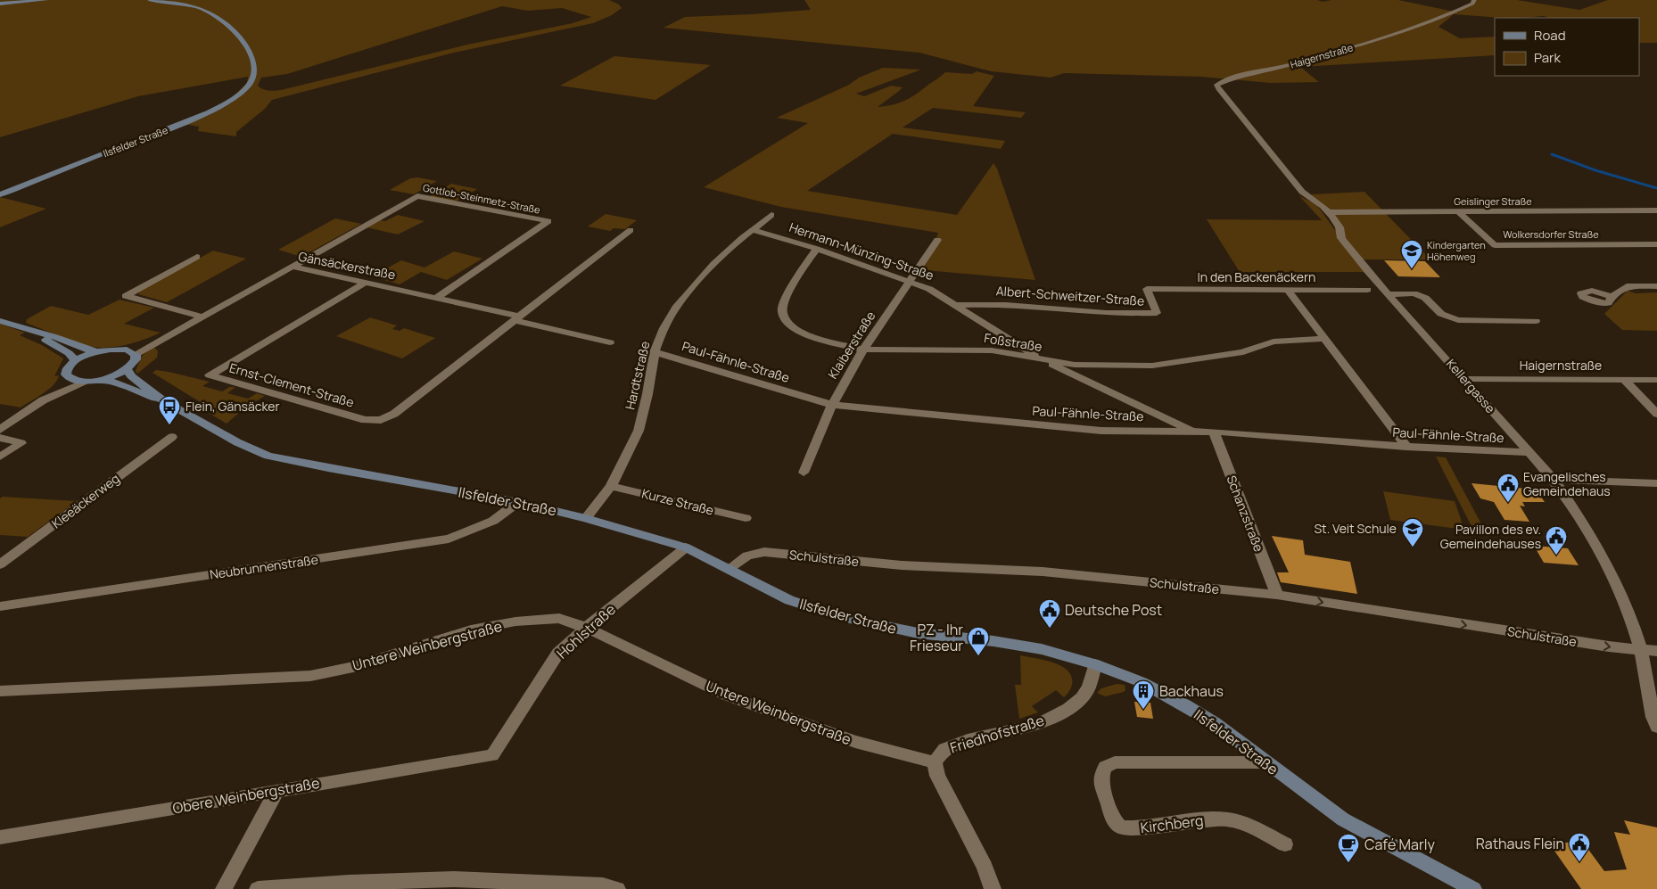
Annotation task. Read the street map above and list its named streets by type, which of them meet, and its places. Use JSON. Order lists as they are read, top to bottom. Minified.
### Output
{"streets":{"main road":["Ilsfelder Straße"],"street":["Haigernstraße","Gottlob-Steinmetz-Straße","Geislinger Straße","Wolkersdorfer Straße","Hermann-Münzing-Straße","Gänsäckerstraße","In den Backenäckern","Albert-Schweitzer-Straße","Foßstraße","Klaiberstraße","Paul-Fähnle-Straße","Hardtstraße","Ernst-Clement-Straße","Kellergasse","Kleeäckerweg","Kurze Straße","Schanzstraße","Schulstraße","Neubrunnenstraße","Hohlstraße","Untere Weinbergstraße","Friedhofstraße","Obere Weinbergstraße","Kirchberg"]},"crossings":[["Haigernstraße","Kellergasse"],["Ilsfelder Straße","Hardtstraße"],["Ilsfelder Straße","Schulstraße"],["Ilsfelder Straße","Neubrunnenstraße"],["Ilsfelder Straße","Hohlstraße"],["Ilsfelder Straße","Friedhofstraße"],["Ilsfelder Straße","Kirchberg"],["Gottlob-Steinmetz-Straße","Gänsäckerstraße"],["Geislinger Straße","Wolkersdorfer Straße"],["Geislinger Straße","Kellergasse"],["Hermann-Münzing-Straße","Albert-Schweitzer-Straße"],["Hermann-Münzing-Straße","Foßstraße"],["Hermann-Münzing-Straße","Klaiberstraße"],["Hermann-Münzing-Straße","Paul-Fähnle-Straße"],["Hermann-Münzing-Straße","Hardtstraße"],["Gänsäckerstraße","Ernst-Clement-Straße"],["In den Backenäckern","Albert-Schweitzer-Straße"],["Foßstraße","Klaiberstraße"],["Klaiberstraße","Paul-Fähnle-Straße"],["Paul-Fähnle-Straße","Hardtstraße"],["Paul-Fähnle-Straße","Kellergasse"],["Paul-Fähnle-Straße","Schanzstraße"],["Hardtstraße","Kurze Straße"],["Kellergasse","Schulstraße"],["Schanzstraße","Schulstraße"],["Hohlstraße","Untere Weinbergstraße"],["Hohlstraße","Obere Weinbergstraße"],["Untere Weinbergstraße","Friedhofstraße"]],"one_way":["Schulstraße"],"places":{"school or university":["Kindergarten Höhenweg","St. Veit Schule"],"bus stop":["Flein, Gänsäcker"],"public building":["Evangelisches Gemeindehaus","Pavillon des ev. Gemeindehauses","Deutsche Post","Rathaus Flein"],"shop":["PZ - Ihr Frieseur"],"building":["Backhaus"],"cafe":["Café Marly"]},"legend":["Road","Park"]}
